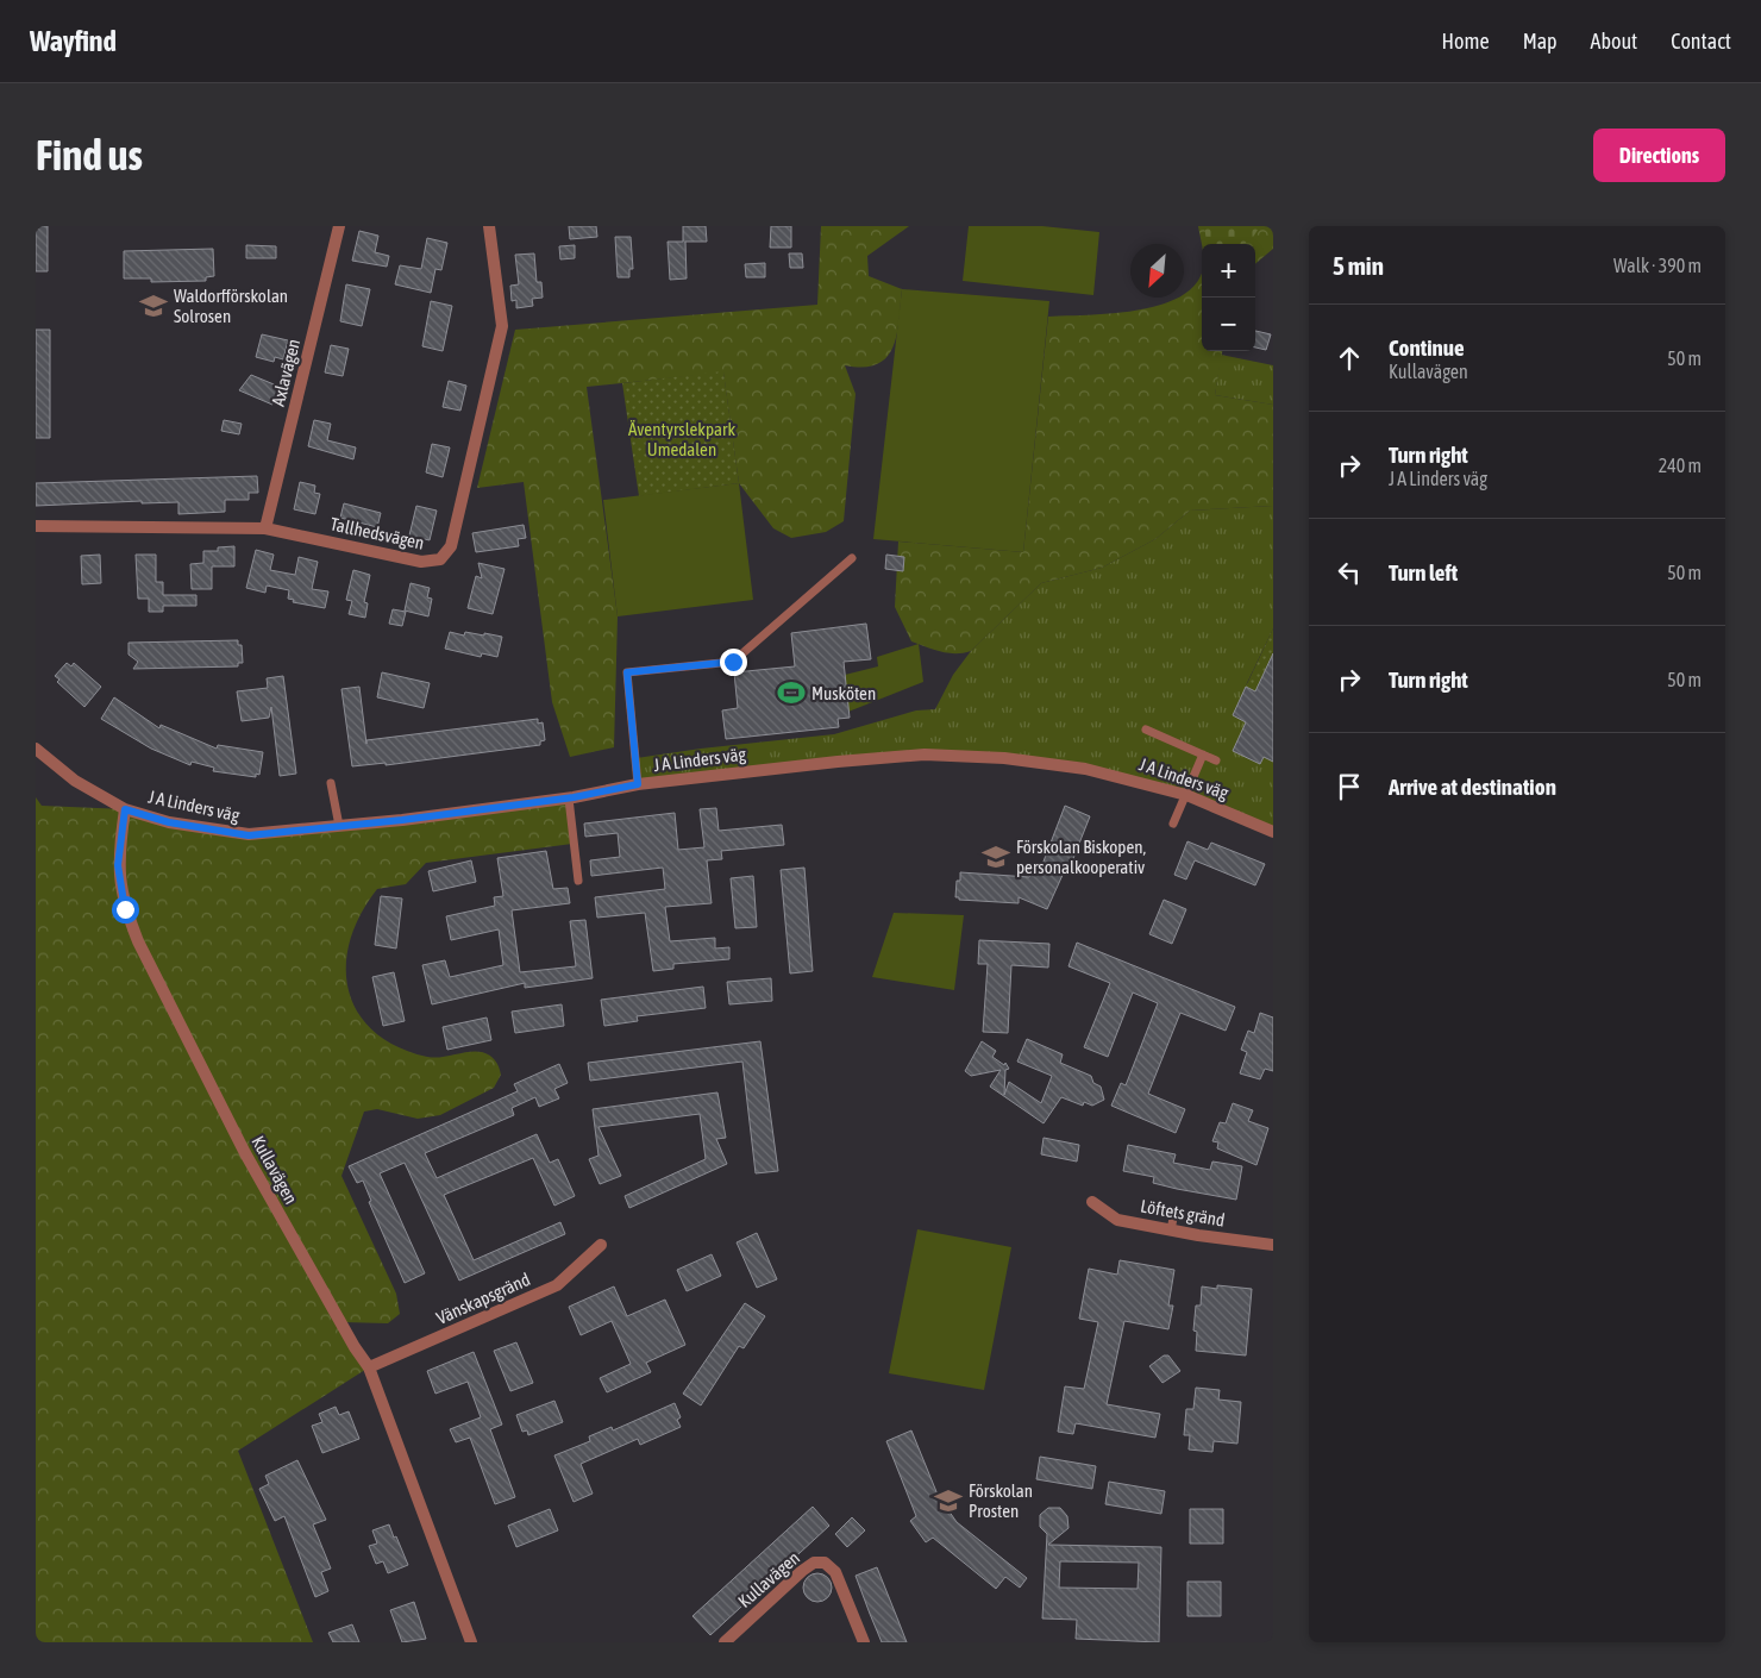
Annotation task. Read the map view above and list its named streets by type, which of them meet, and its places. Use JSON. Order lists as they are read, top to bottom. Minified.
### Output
{"streets":{"street":["Axlavägen","Tallhedsvägen","J A Linders väg","Kullavägen","Löftets gränd","Vänskapsgränd"]},"crossings":[["Axlavägen","Tallhedsvägen"],["J A Linders väg","Kullavägen"],["Kullavägen","Vänskapsgränd"]],"parks":["Äventyrslekpark Umedalen"],"places":{"school or university":["Waldorfförskolan Solrosen","Förskolan Biskopen, personalkooperativ","Förskolan Prosten"],"sports":["Musköten"]},"north":"bottom left","page":{"header":"Wayfind","nav":["Home","Map","About","Contact"],"buttons":"Directions","title":"Find us","heading":["5 min","Walk · 390 m"],"map_buttons":["+","−"],"list":[["Continue","Kullavägen","50 m"],["Turn right","J A Linders väg","240 m"],["Turn left","50 m"],["Turn right","50 m"],"Arrive at destination"]}}
